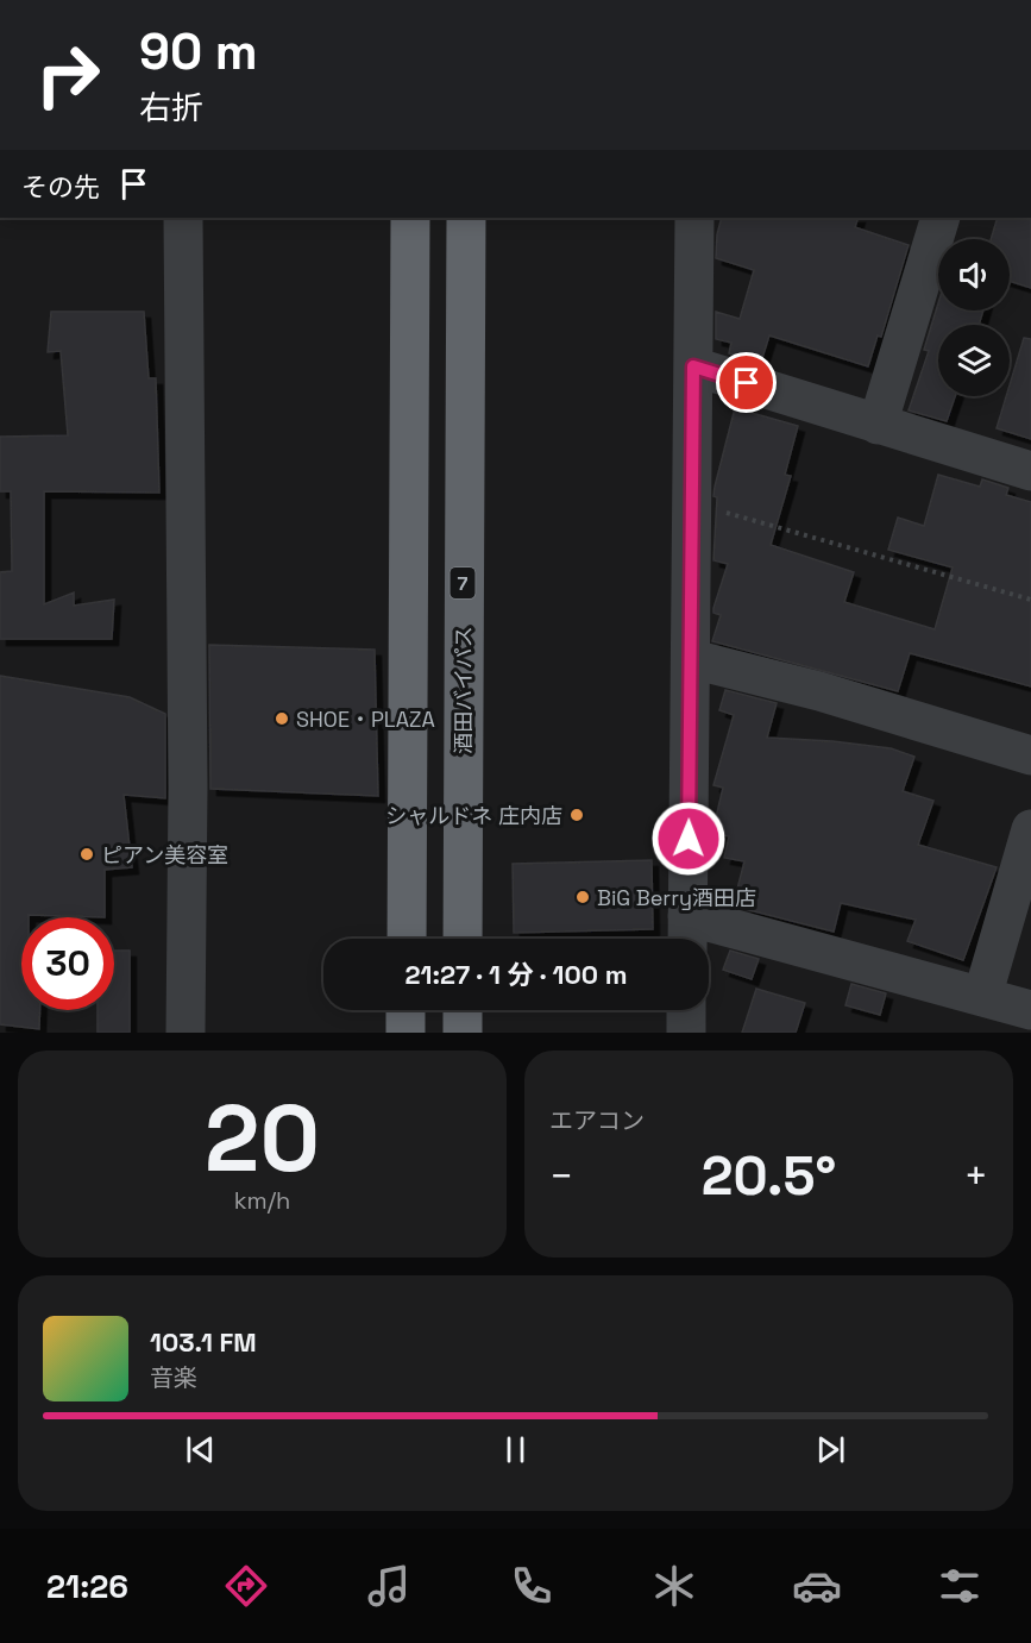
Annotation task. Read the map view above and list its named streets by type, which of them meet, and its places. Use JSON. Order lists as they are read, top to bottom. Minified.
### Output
{"streets":{"highway":["7","酒田バイパス"]},"places":["SHOE・PLAZA","シャルドネ 庄内店","ピアン美容室","BiG Berry酒田店"],"page":{"turn":["90 m","右折"],"then":"その先","limit":"30","trip":"21:27 · 1 分 · 100 m","tile":[["20","km/h"],"エアコン"],"heat":["−","20.5°","+"],"song":["103.1 FM","音楽"],"tabs":"21:26"}}
